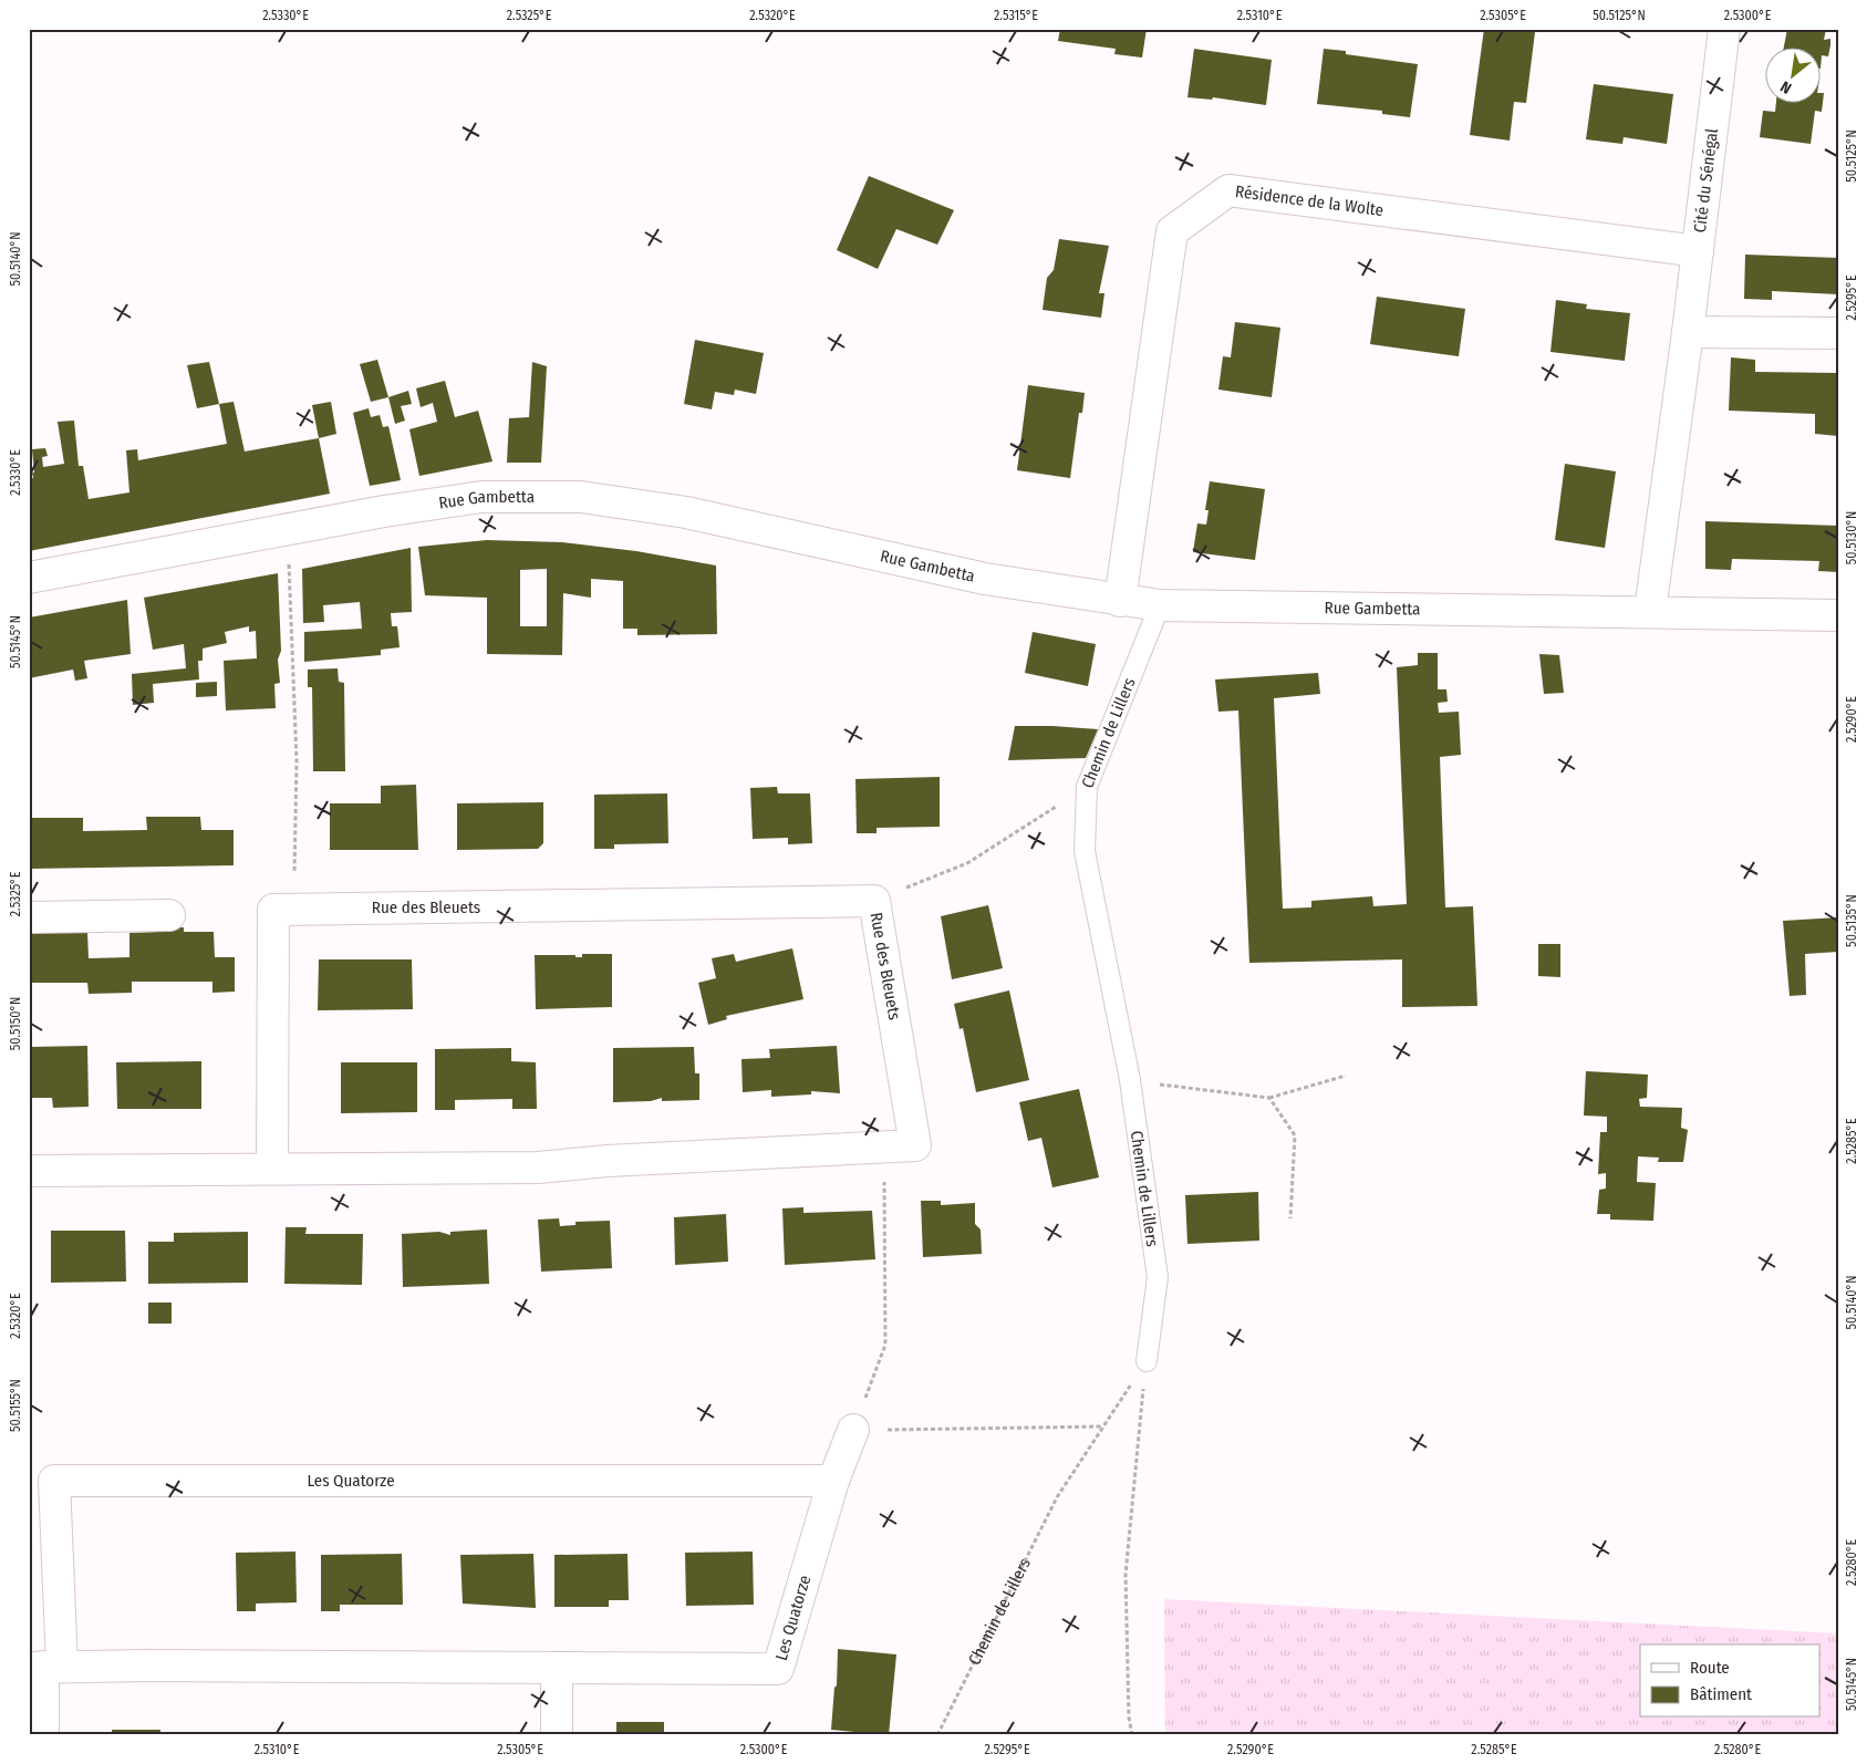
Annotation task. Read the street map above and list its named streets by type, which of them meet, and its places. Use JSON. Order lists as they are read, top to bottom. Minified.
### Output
{"streets":{"street":["Cité du Sénégal","Résidence de la Wolte","Rue Gambetta","Rue des Bleuets","Les Quatorze"],"lane":["Chemin de Lillers"]},"crossings":[["Cité du Sénégal","Résidence de la Wolte"],["Cité du Sénégal","Rue Gambetta"],["Résidence de la Wolte","Rue Gambetta"],["Rue Gambetta","Chemin de Lillers"]],"legend":["Route","Bâtiment"],"north":"bottom left","coordinates":["2.5330°E","2.5325°E","2.5320°E","2.5315°E","2.5310°E","2.5305°E","50.5125°N","2.5300°E","50.5140°N","2.5295°E","50.5130°N","50.5145°N","2.5290°E","50.5135°N","50.5150°N","2.5285°E","50.5155°N","2.5280°E"]}
